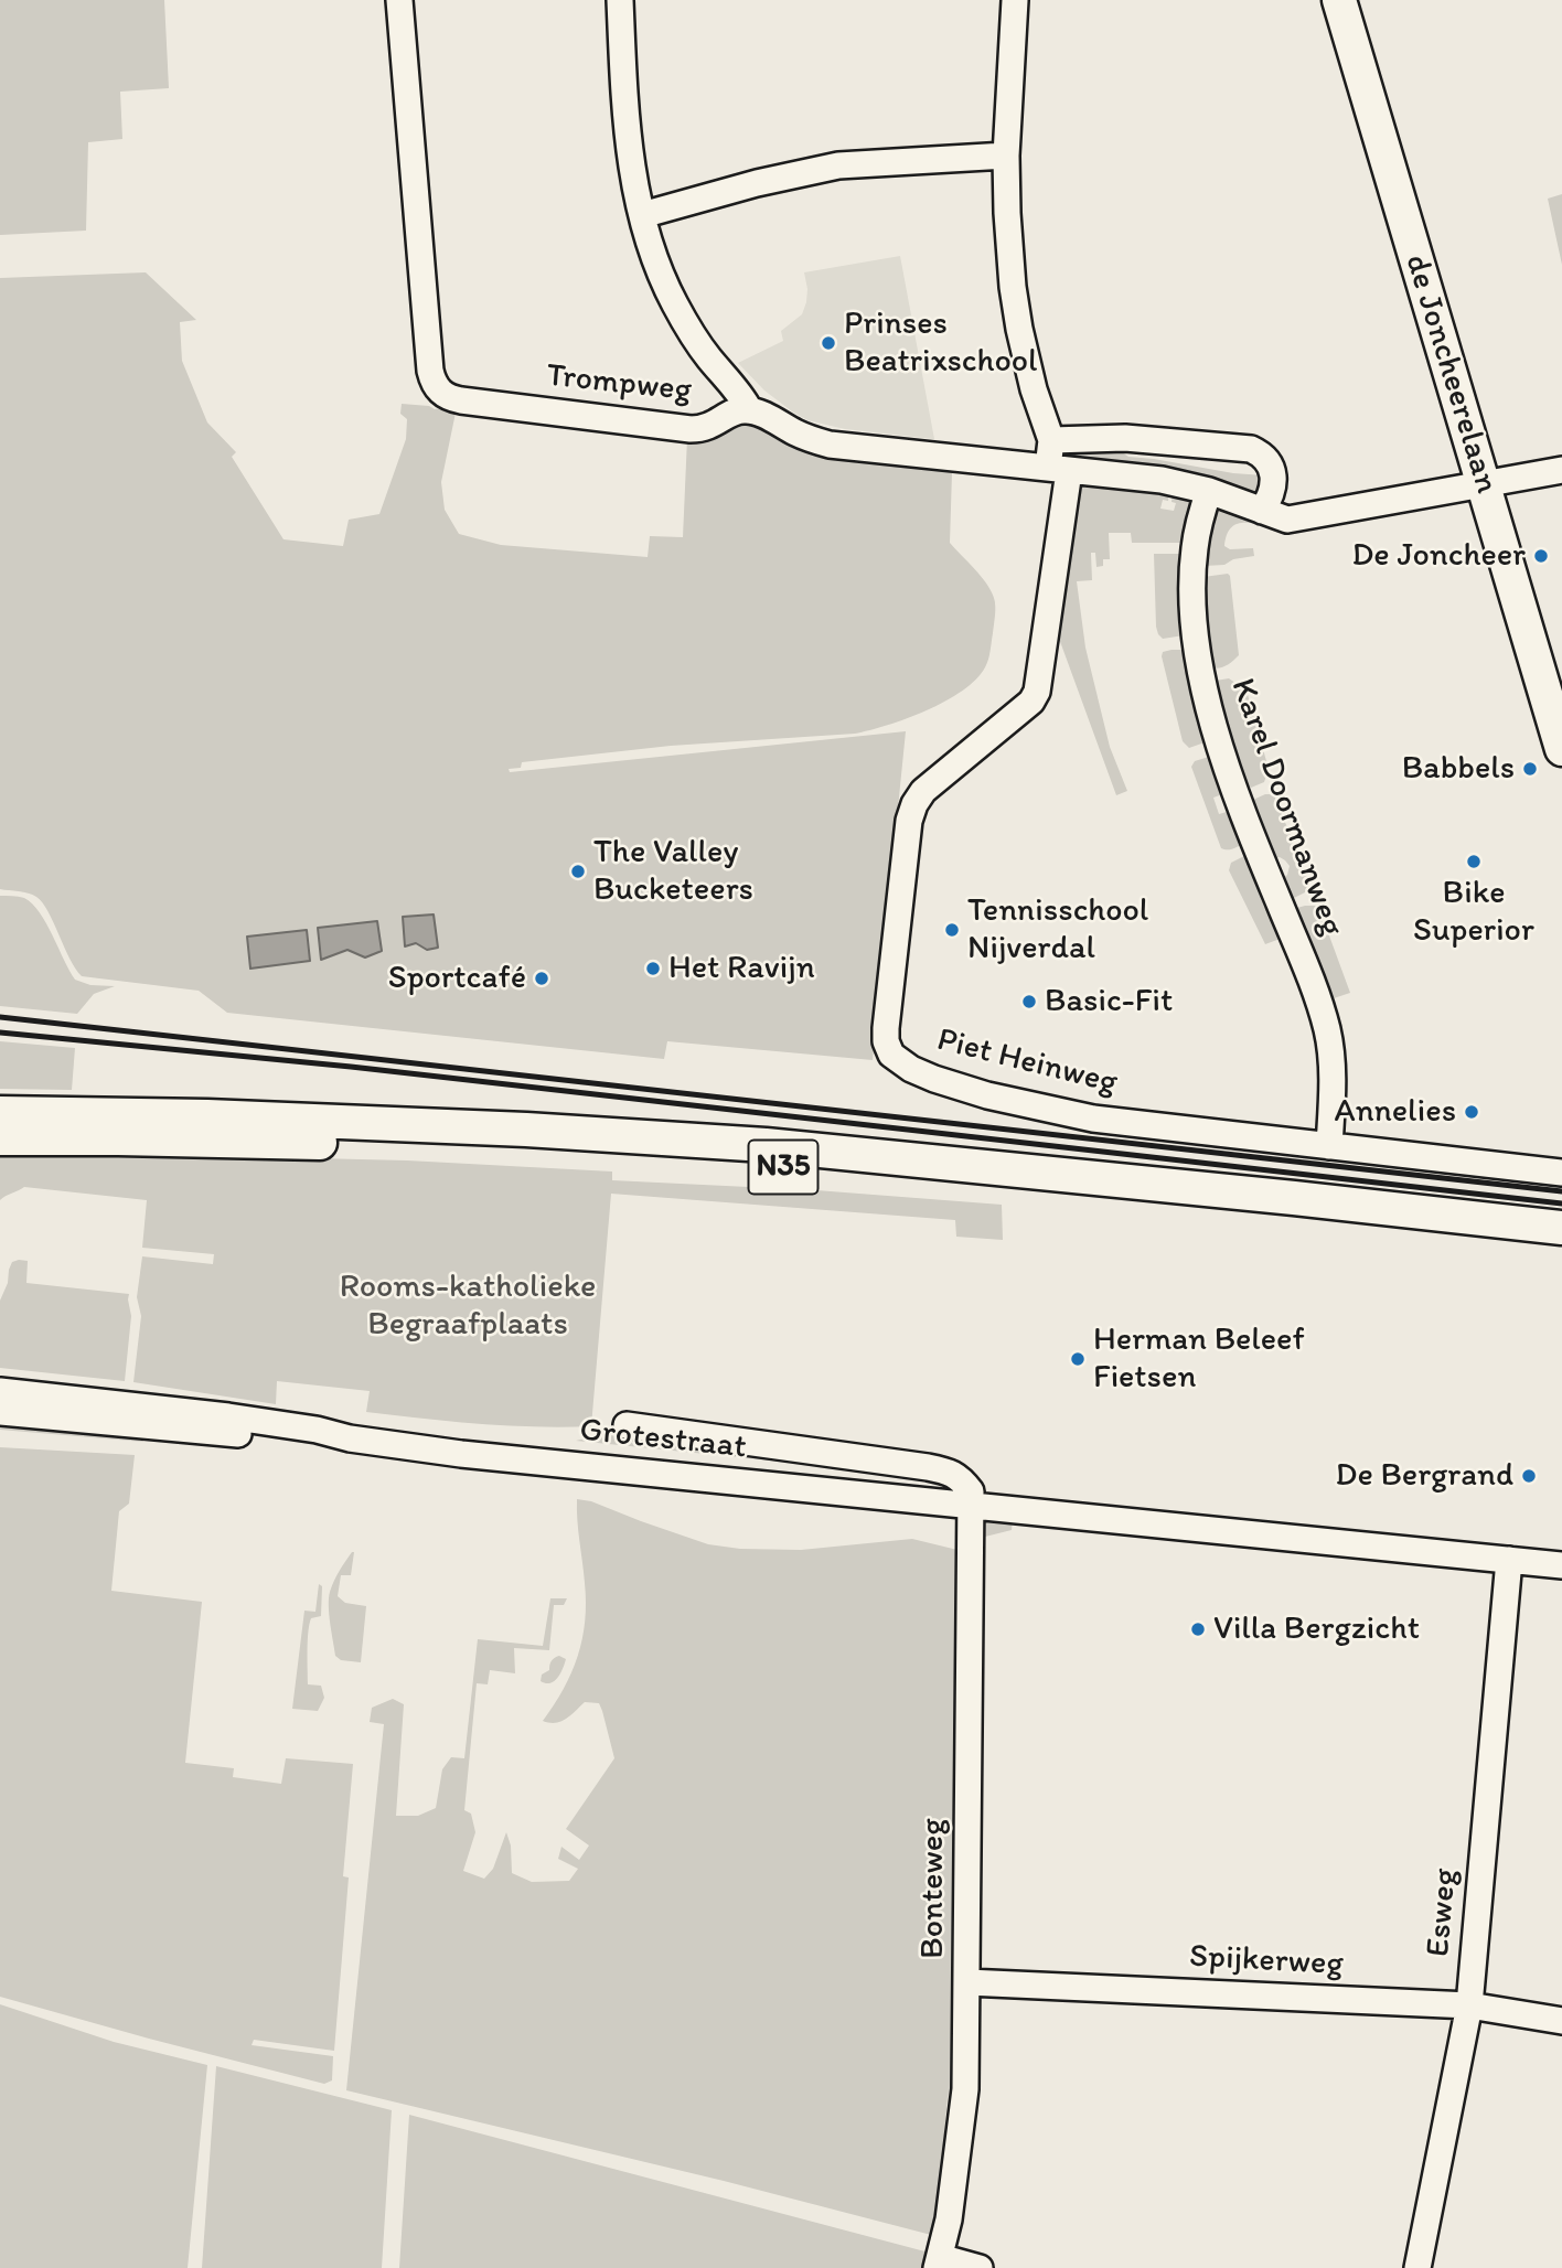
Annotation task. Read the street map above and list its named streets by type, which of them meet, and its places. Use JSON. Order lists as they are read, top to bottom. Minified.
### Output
{"streets":{"main road":["de Joncheerelaan","N35"],"street":["Trompweg","Karel Doormanweg","Piet Heinweg","Grotestraat","Bonteweg","Esweg","Spijkerweg"]},"crossings":[["Karel Doormanweg","Piet Heinweg"],["Grotestraat","Bonteweg"],["Grotestraat","Esweg"],["Bonteweg","Spijkerweg"],["Esweg","Spijkerweg"]],"parks":["Rooms-katholieke Begraafplaats"],"places":["Prinses Beatrixschool","De Joncheer","Babbels","Bike Superior","The Valley Bucketeers","Tennisschool Nijverdal","Het Ravijn","Sportcafé","Basic-Fit","Annelies","Herman Beleef Fietsen","De Bergrand","Villa Bergzicht"]}
